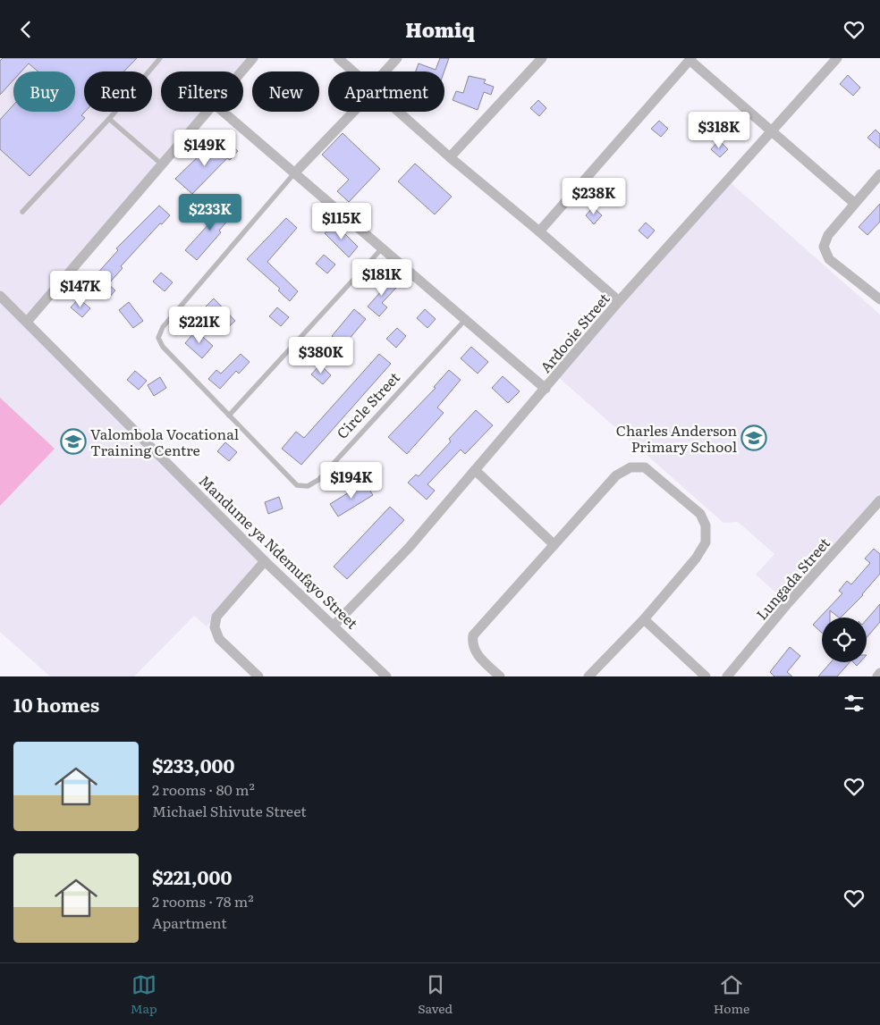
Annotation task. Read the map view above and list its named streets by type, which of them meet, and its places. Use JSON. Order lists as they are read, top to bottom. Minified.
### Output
{"streets":{"street":["Ardooie Street","Mandume ya Ndemufayo Street","Lungada Street"],"lane":["Circle Street"]},"crossings":[["Ardooie Street","Mandume ya Ndemufayo Street"]],"places":{"school or university":["Charles Anderson Primary School","Valombola Vocational Training Centre"]},"page":{"header":"Homiq","chip":["Buy","Rent","Filters","New","Apartment"],"price":["$318K","$149K","$238K","$233K","$115K","$181K","$147K","$221K","$380K","$194K"],"heading":"10 homes","list":[{"name":"$233,000","note":"2 rooms · 80 m² · Michael Shivute Street"},{"name":"$221,000","note":"2 rooms · 78 m² · Apartment"}],"tabs":["Map","Saved","Home"]}}
